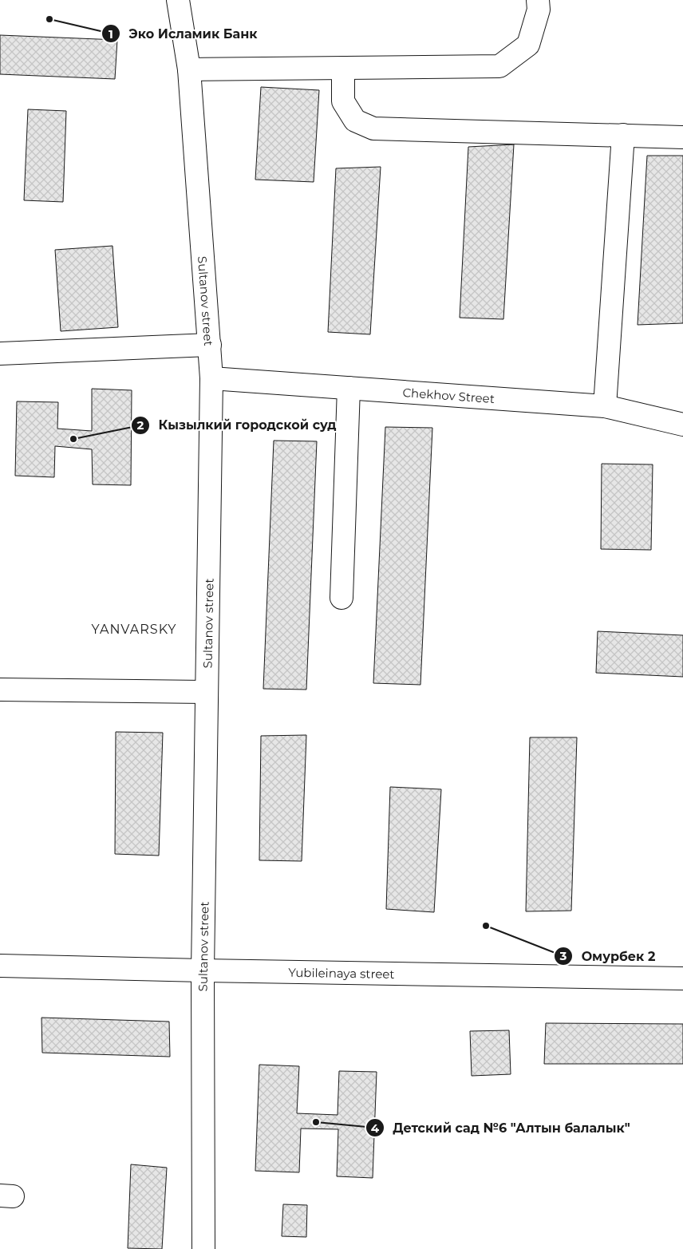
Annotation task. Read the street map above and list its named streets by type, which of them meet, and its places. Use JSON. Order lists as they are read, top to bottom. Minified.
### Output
{"streets":{"main road":["Sultanov street","Chekhov Street","Yubileinaya street"]},"crossings":[["Sultanov street","Chekhov Street"],["Sultanov street","Yubileinaya street"]],"districts":["YANVARSKY"],"places":["Эко Исламик Банк","Кызылкий городской суд","Омурбек 2","Детский сад №6 \"Алтын балалык\""]}
